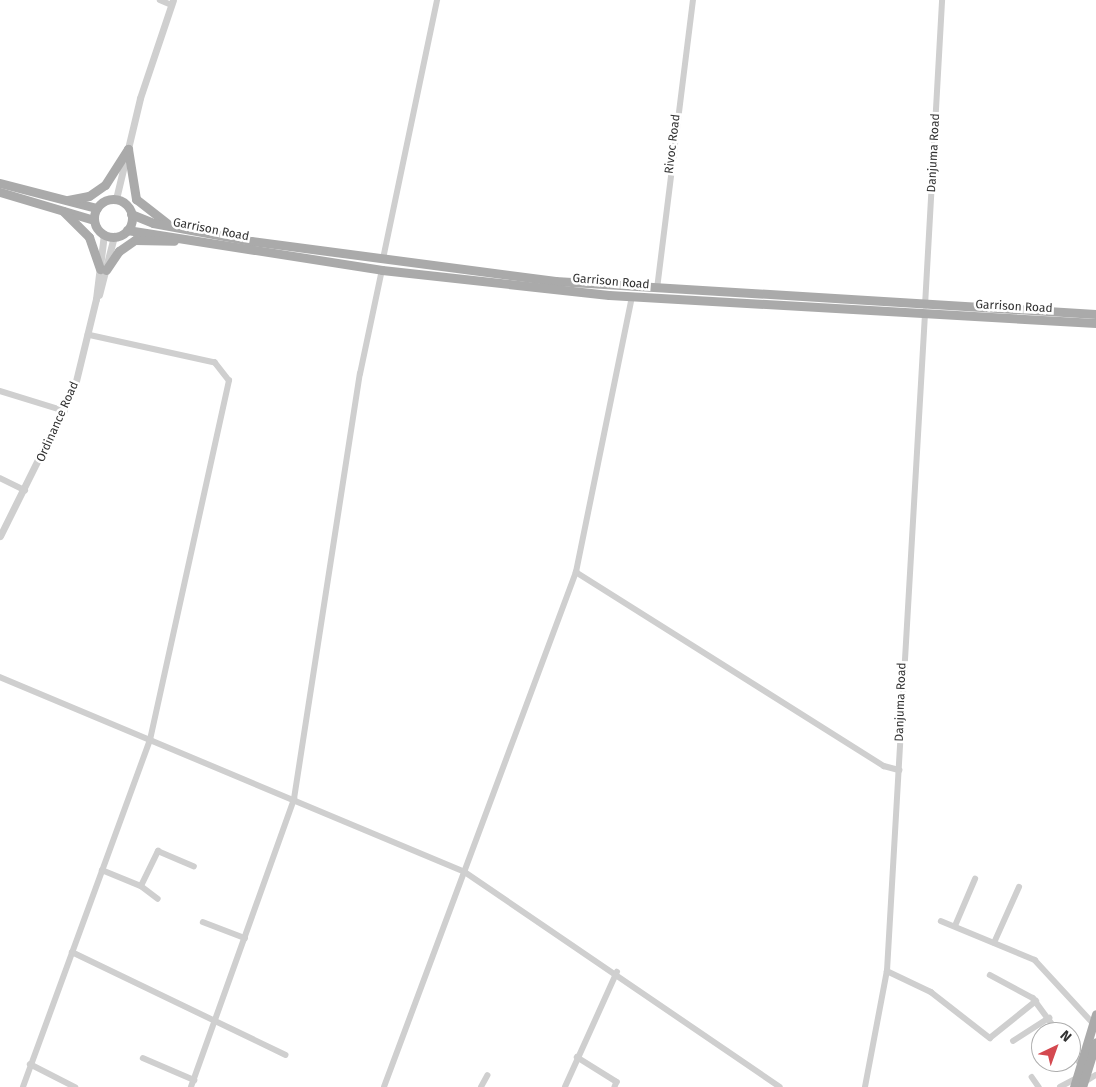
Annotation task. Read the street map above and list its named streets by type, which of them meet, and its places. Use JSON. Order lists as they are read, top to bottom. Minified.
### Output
{"streets":{"main road":["Garrison Road"],"street":["Rivoc Road","Danjuma Road","Ordinance Road"]},"crossings":[["Rivoc Road","Garrison Road"],["Danjuma Road","Garrison Road"],["Garrison Road","Ordinance Road"]],"north":"top right"}
